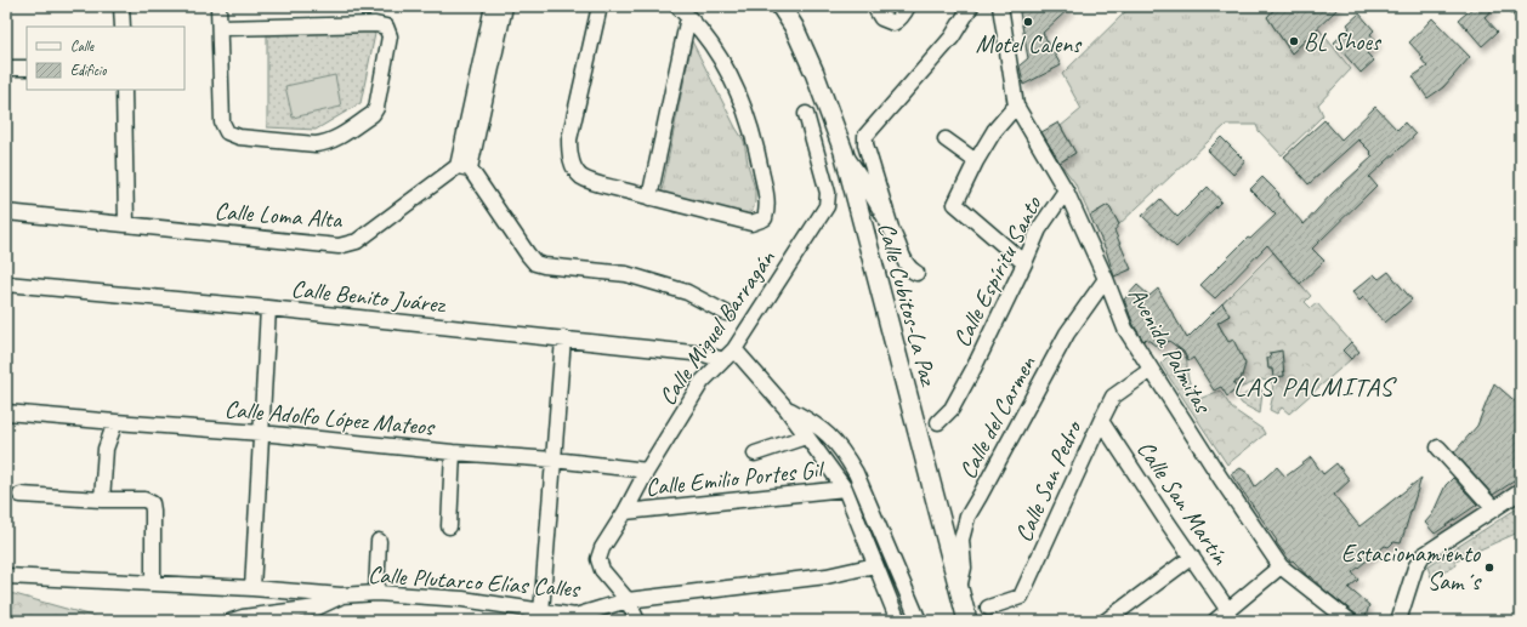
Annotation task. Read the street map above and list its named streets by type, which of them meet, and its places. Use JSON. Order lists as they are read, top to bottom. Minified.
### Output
{"streets":{"main road":["Calle Cubitos-La Paz"],"street":["Calle Loma Alta","Calle Espíritu Santo","Calle Benito Juárez","Calle Miguel Barragán","Avenida Palmitas","Calle Adolfo López Mateos","Calle del Carmen","Calle Emilio Portes Gil","Calle San Pedro","Calle San Martín","Calle Plutarco Elías Calles"]},"crossings":[["Calle Espíritu Santo","Avenida Palmitas"],["Calle Benito Juárez","Calle Miguel Barragán"],["Calle Cubitos-La Paz","Calle del Carmen"],["Calle Miguel Barragán","Calle Adolfo López Mateos"],["Calle Miguel Barragán","Calle Emilio Portes Gil"],["Calle Miguel Barragán","Calle Plutarco Elías Calles"],["Avenida Palmitas","Calle del Carmen"],["Avenida Palmitas","Calle San Pedro"],["Calle San Pedro","Calle San Martín"]],"districts":["LAS PALMITAS"],"places":["Motel Calens","BL Shoes","Estacionamiento Sam´s"],"legend":["Calle","Edificio"]}
